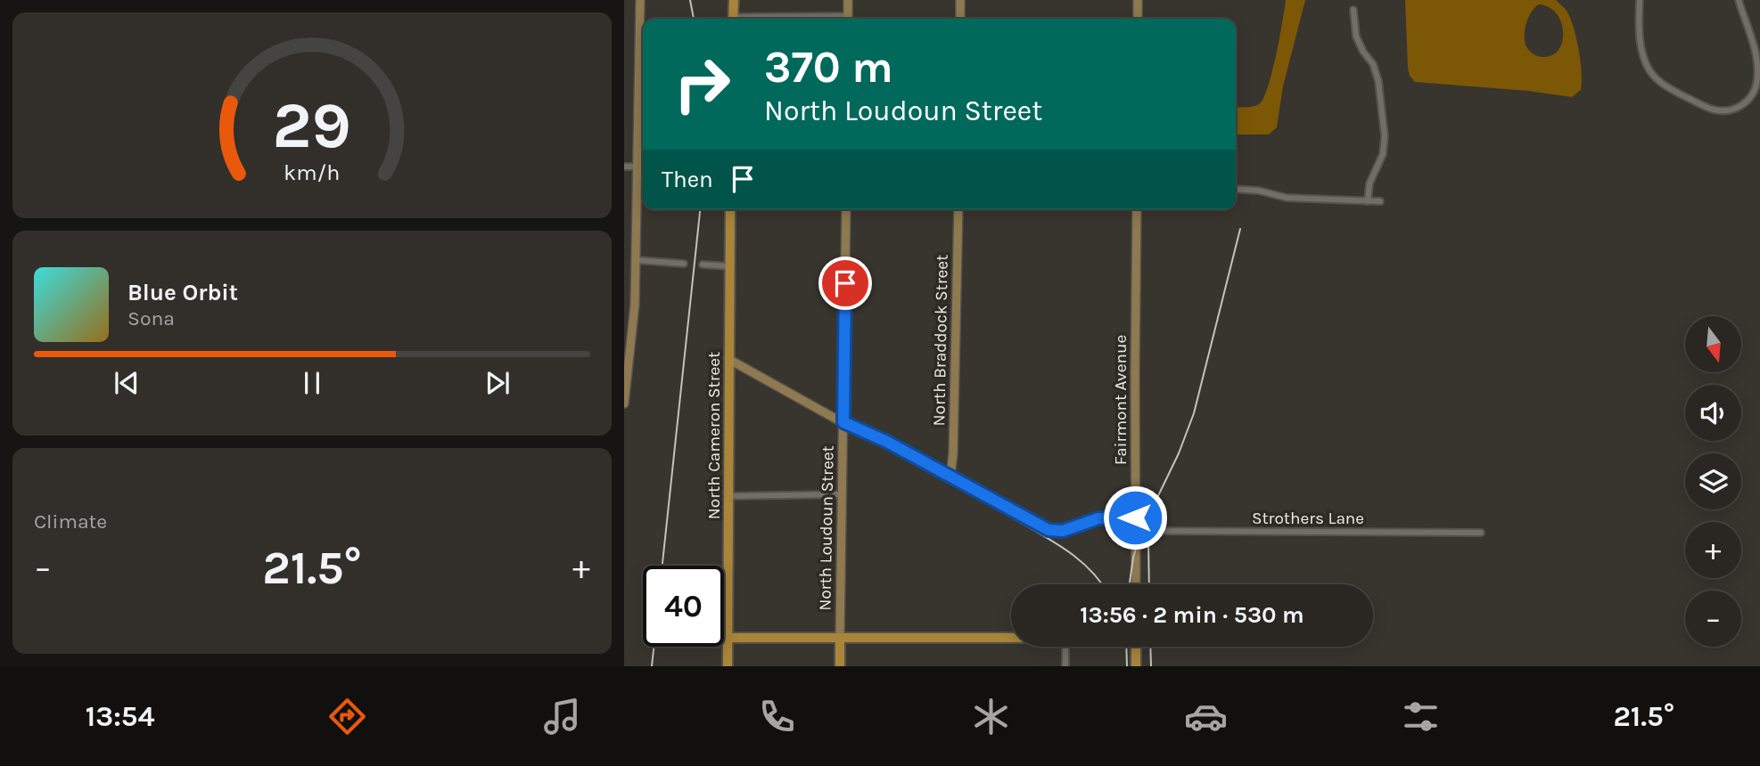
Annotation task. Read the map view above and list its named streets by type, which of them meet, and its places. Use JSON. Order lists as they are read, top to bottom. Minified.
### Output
{"streets":{"main road":["North Cameron Street","North Loudoun Street"],"street":["North Braddock Street","Fairmont Avenue","Strothers Lane"]},"crossings":[["Fairmont Avenue","Strothers Lane"]],"north":"bottom","page":{"turn":["370 m","North Loudoun Street"],"then":"Then","song":["Blue Orbit","Sona"],"map_buttons":["+","−"],"tile":"Climate","heat":["−","21.5°","+"],"limit":"40","trip":"13:56 · 2 min · 530 m","tabs":["13:54","21.5°"],"gauge":["29","km/h"]}}
